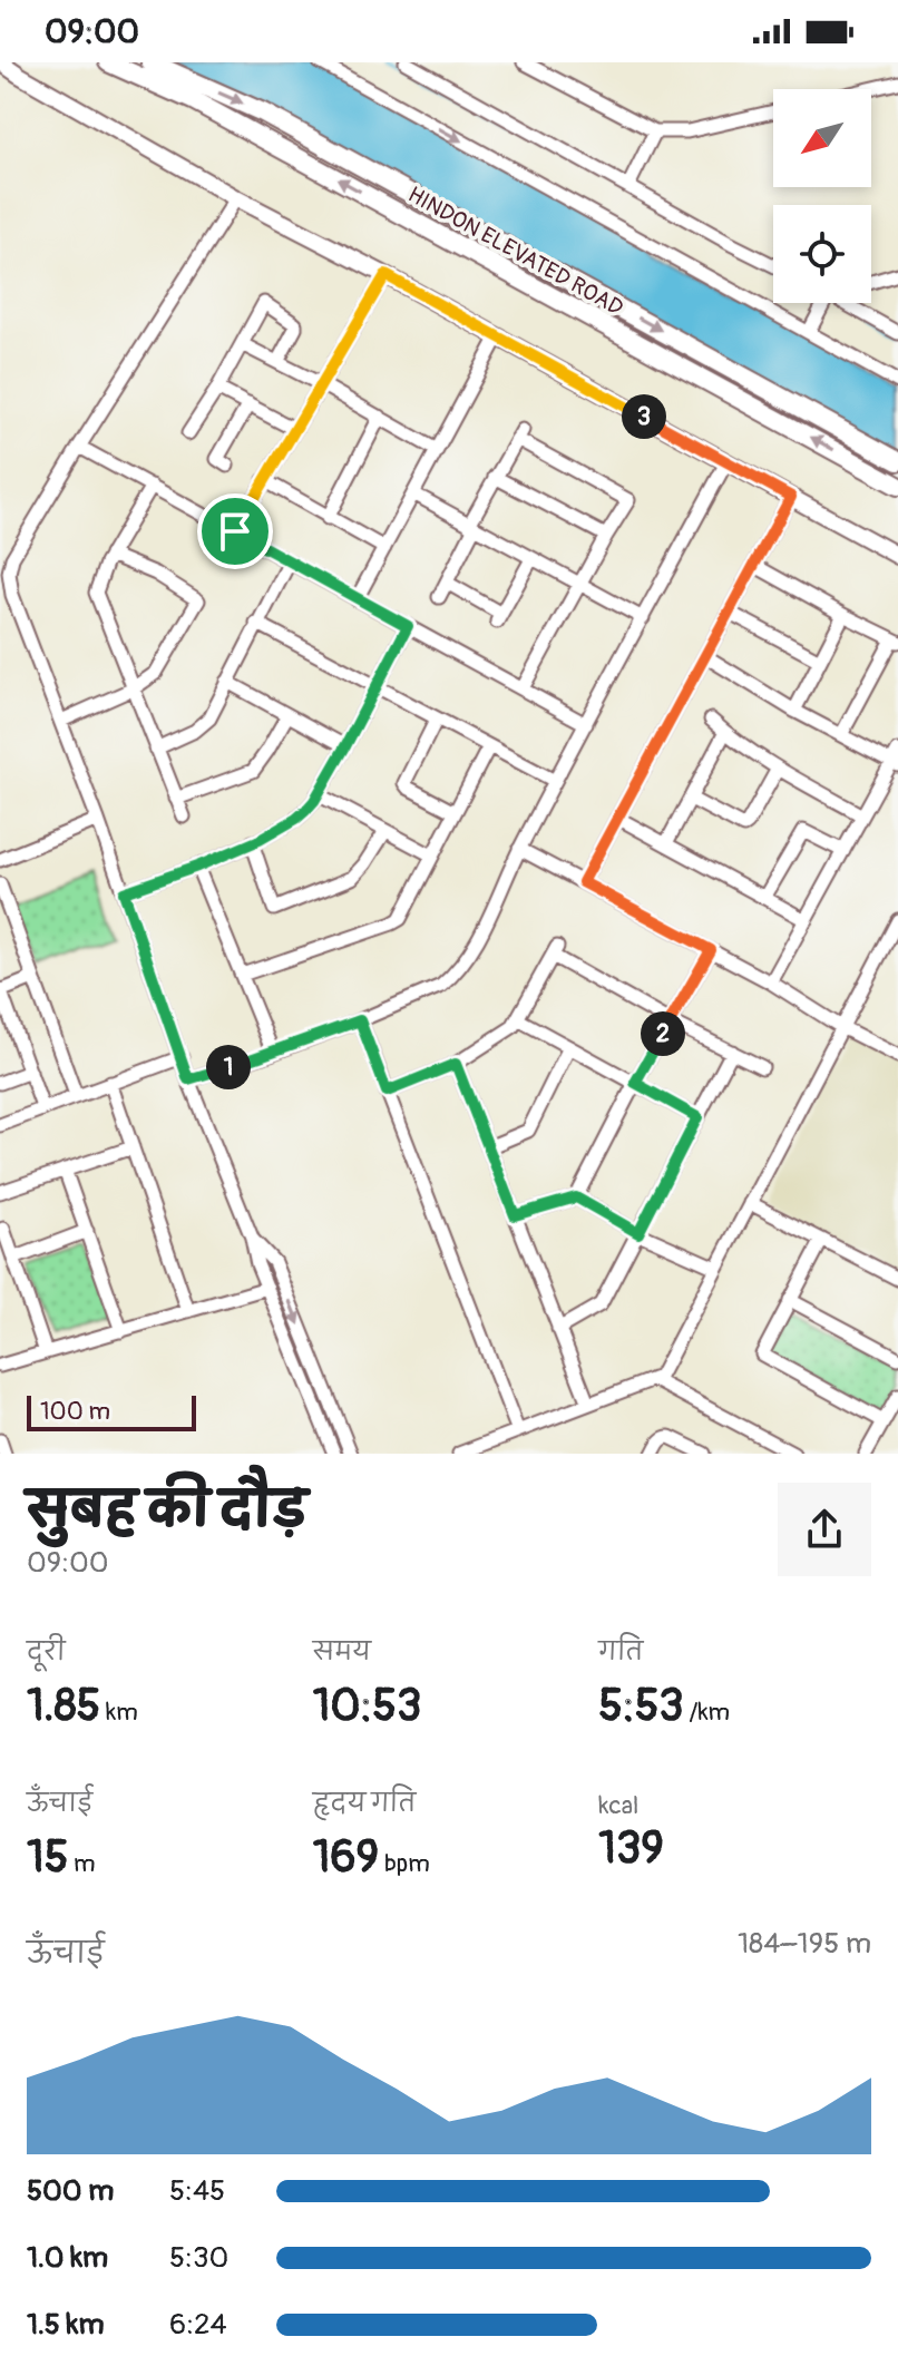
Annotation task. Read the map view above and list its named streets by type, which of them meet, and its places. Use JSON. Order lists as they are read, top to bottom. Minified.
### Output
{"streets":{"highway":["HINDON ELEVATED ROAD"]},"scale_bar":"100 m","north":"bottom left","page":{"status":"09:00","pins":["3","2","1"],"scale":"100 m","heading":["सुबह की दौड़","09:00"],"stats":[["दूरी","1.85 km"],["समय","10:53"],["गति","5:53 /km"],["ऊँचाई","15 m"],["हृदय गति","169 bpm"],["kcal","139"]],"chart":["ऊँचाई","184–195 m"],"list":[{"name":"500 m","note":"5:45"},{"name":"1.0 km","note":"5:30"},{"name":"1.5 km","note":"6:24"}]}}
